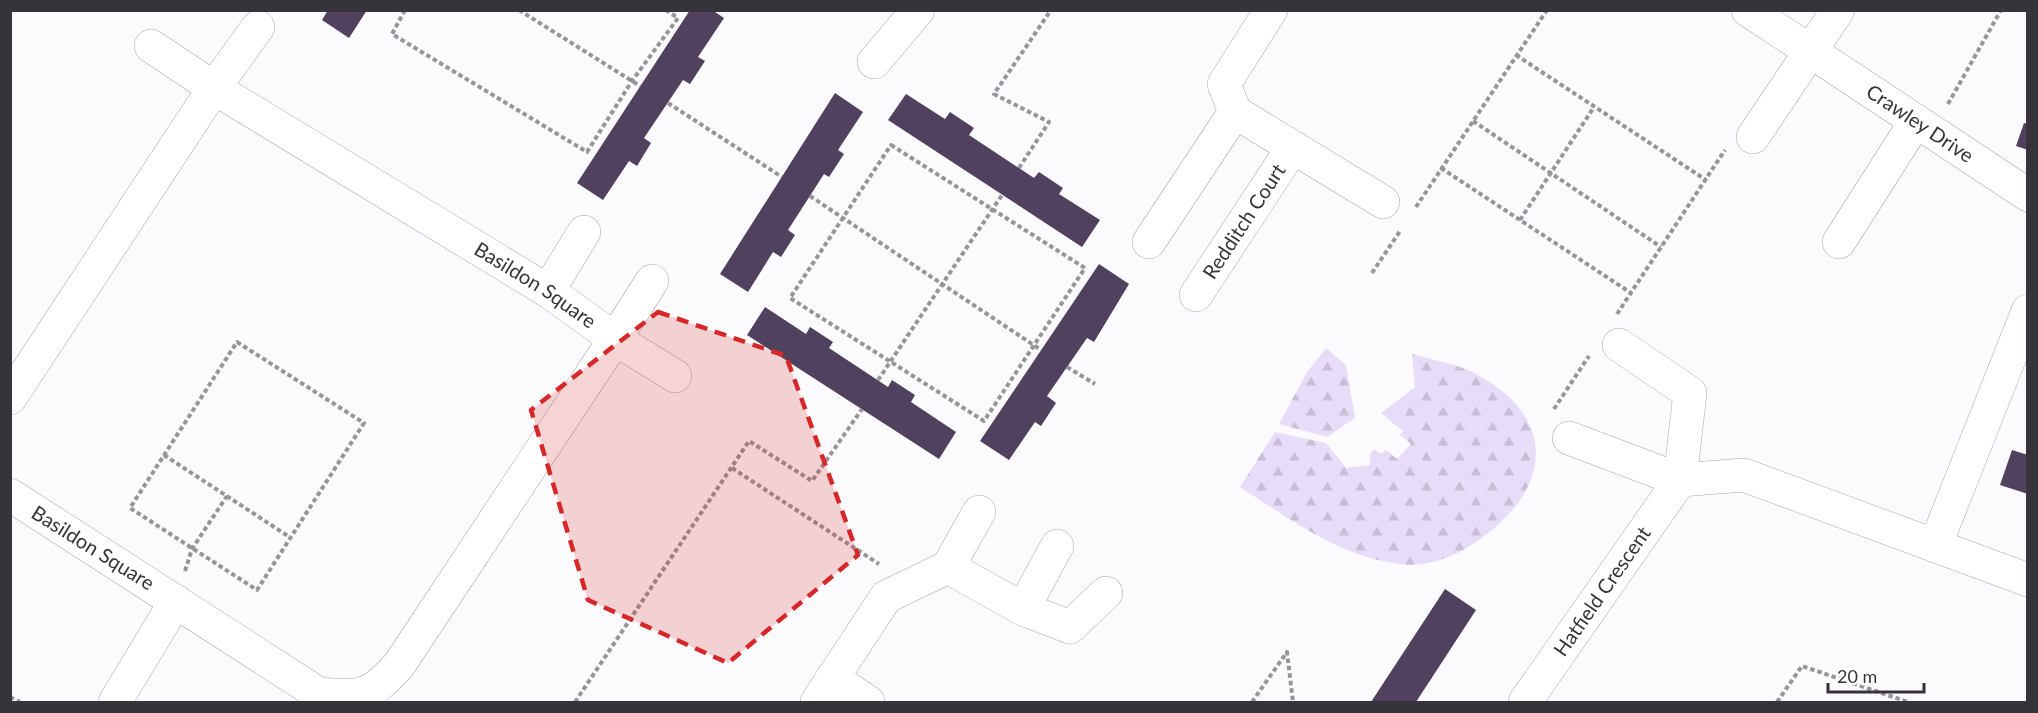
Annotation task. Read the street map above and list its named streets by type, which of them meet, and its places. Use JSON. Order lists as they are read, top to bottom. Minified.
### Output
{"streets":{"street":["Crawley Drive","Redditch Court","Basildon Square","Hatfield Crescent"]},"scale_bar":"20 m"}
